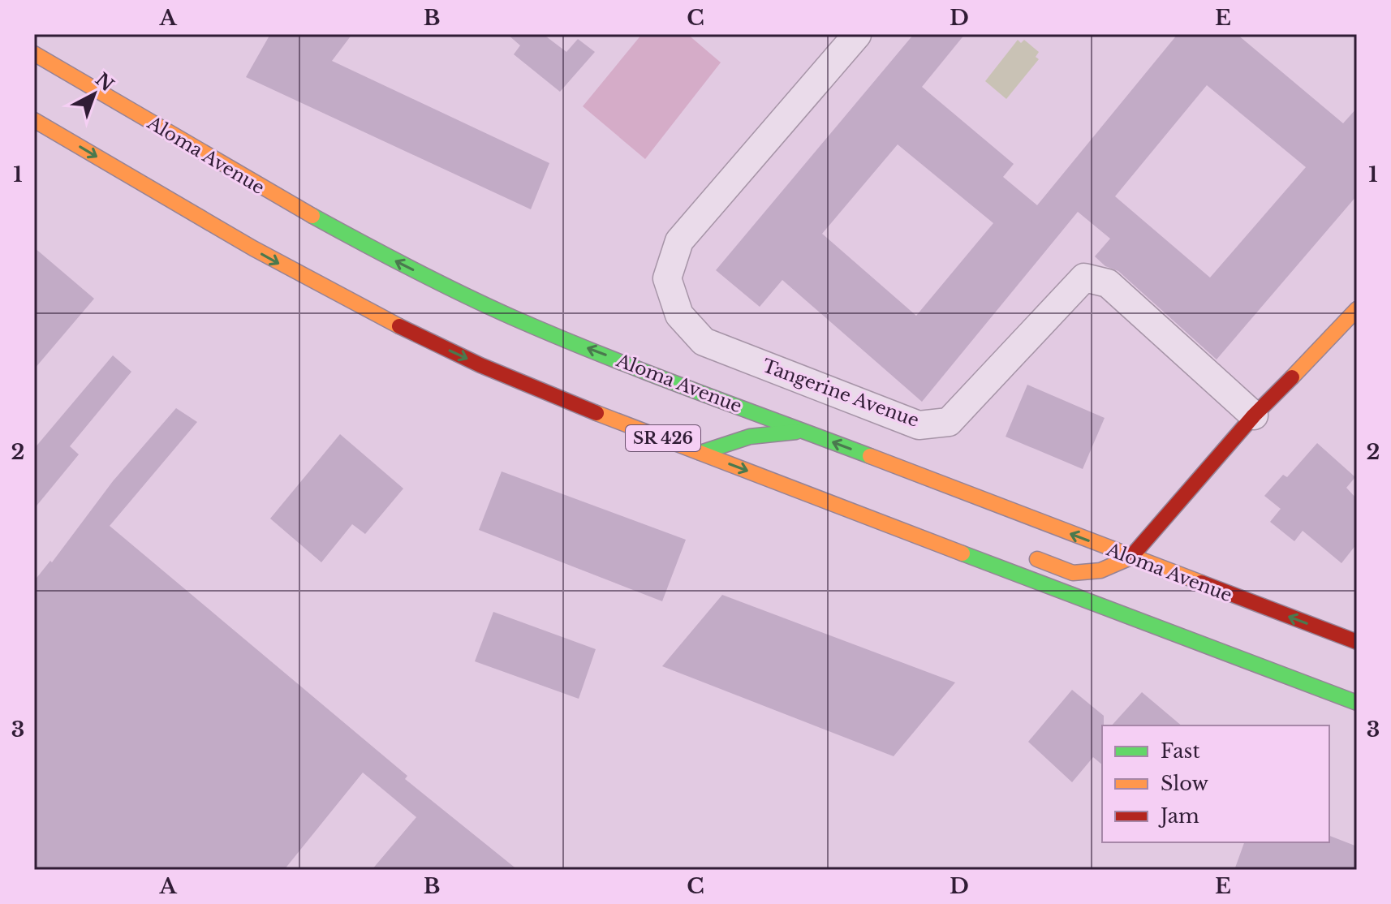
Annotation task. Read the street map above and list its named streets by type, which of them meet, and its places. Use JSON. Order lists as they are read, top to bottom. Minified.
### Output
{"streets":{"main road":["Aloma Avenue","SR 426"],"street":["Tangerine Avenue"]},"legend":["Fast","Slow","Jam"],"north":"top right","grid":{"columns":["A","B","C","D","E"],"rows":["1","2","3"]}}
